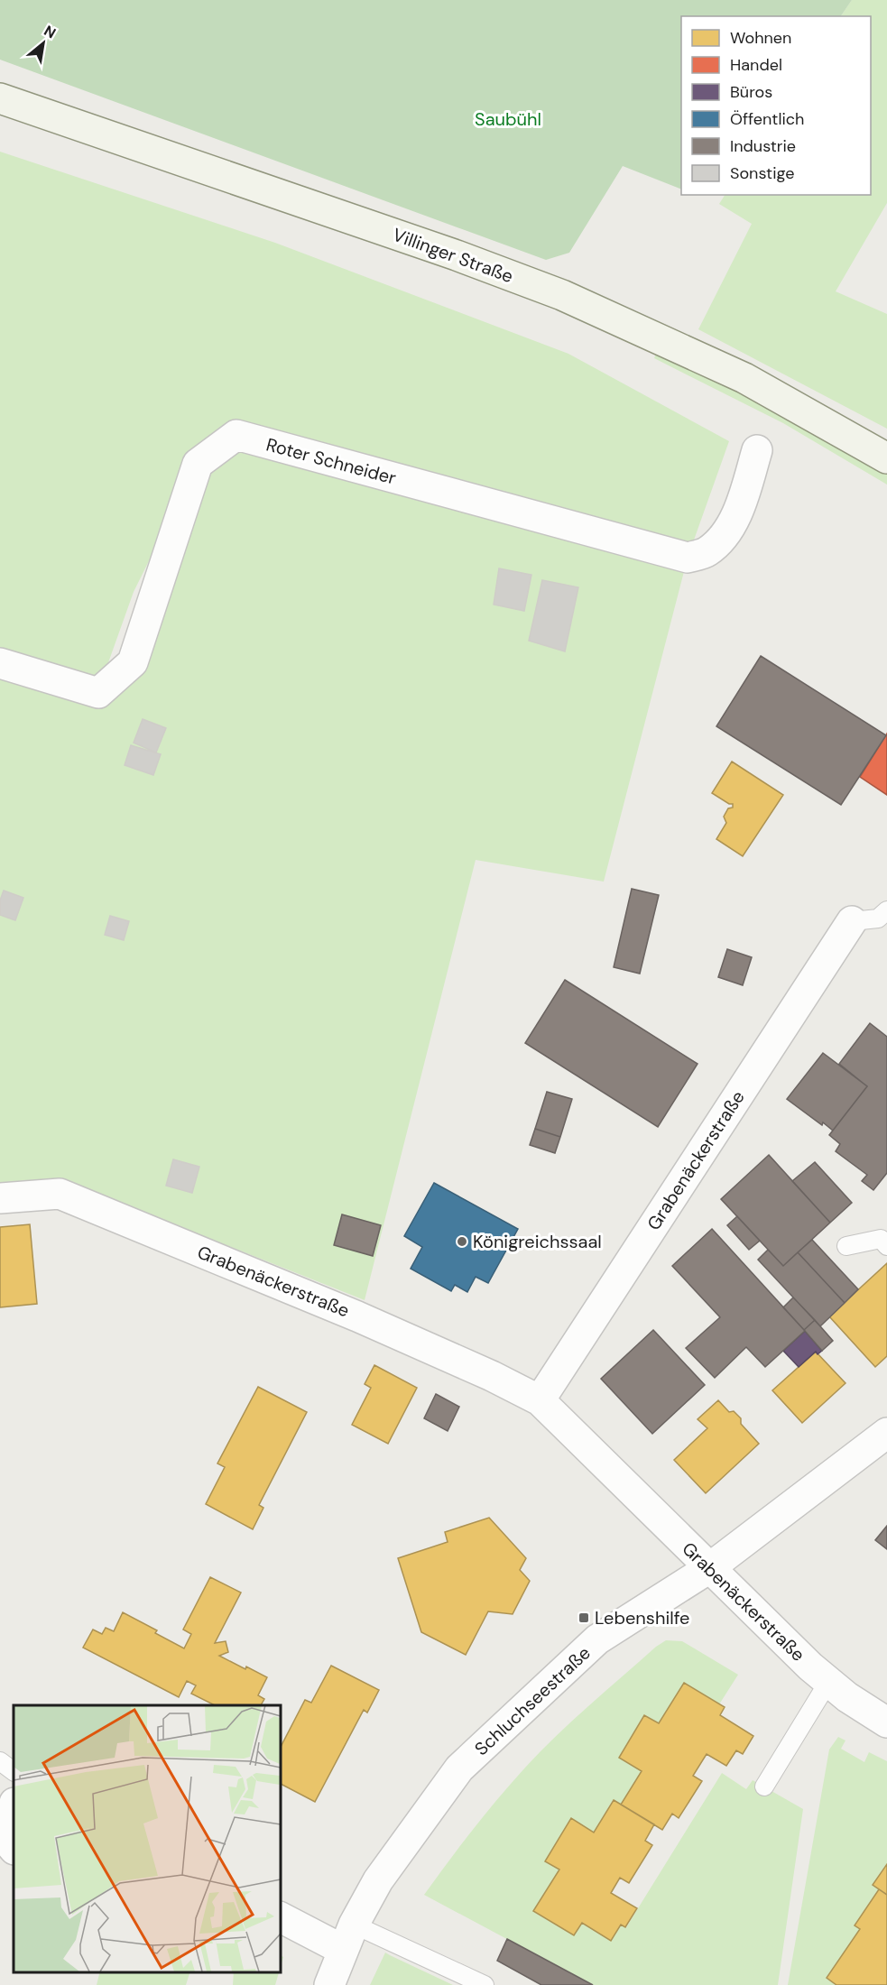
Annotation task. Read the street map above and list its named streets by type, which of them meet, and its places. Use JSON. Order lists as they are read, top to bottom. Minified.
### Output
{"streets":{"main road":["Villinger Straße"],"street":["Roter Schneider","Grabenäckerstraße","Schluchseestraße"]},"crossings":[["Grabenäckerstraße","Schluchseestraße"]],"parks":["Saubühl"],"places":{"other":["Königreichssaal"],"transit":["Lebenshilfe"]},"legend":["Wohnen","Handel","Büros","Öffentlich","Industrie","Sonstige"],"north":"top right"}
